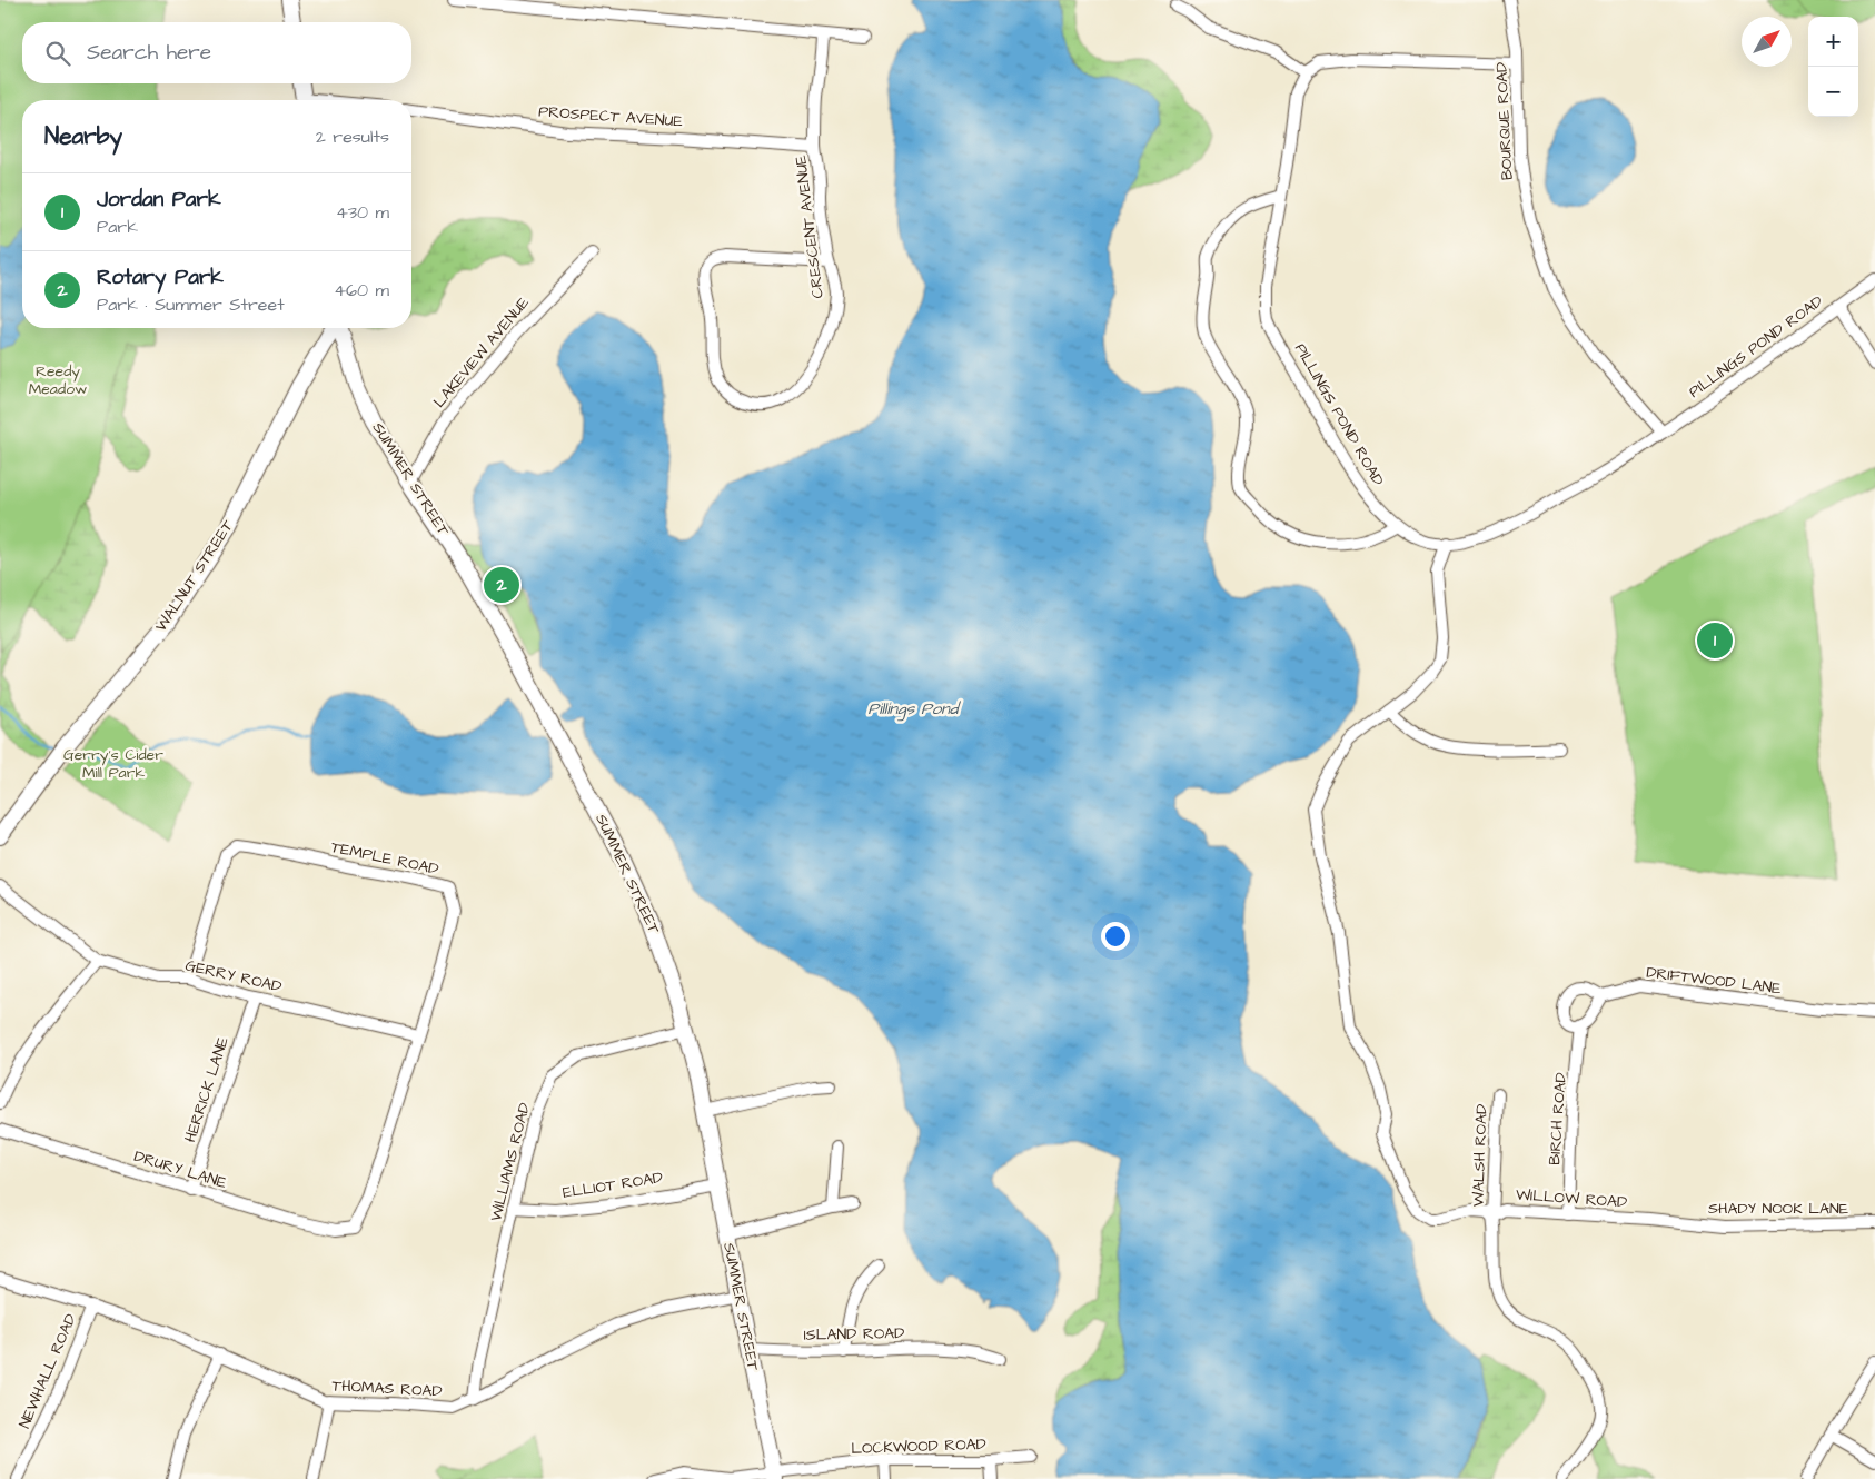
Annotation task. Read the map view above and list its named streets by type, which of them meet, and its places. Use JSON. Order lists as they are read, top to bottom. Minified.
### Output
{"streets":{"main road":["SUMMER STREET","WALNUT STREET"],"street":["PROSPECT AVENUE","BOURQUE ROAD","CRESCENT AVENUE","PILLINGS POND ROAD","LAKEVIEW AVENUE","TEMPLE ROAD","GERRY ROAD","DRIFTWOOD LANE","HERRICK LANE","BIRCH ROAD","WALSH ROAD","WILLIAMS ROAD","DRURY LANE","ELLIOT ROAD","WILLOW ROAD","SHADY NOOK LANE","ISLAND ROAD","NEWHALL ROAD","THOMAS ROAD","LOCKWOOD ROAD"]},"crossings":[["PROSPECT AVENUE","CRESCENT AVENUE"],["BOURQUE ROAD","PILLINGS POND ROAD"],["PILLINGS POND ROAD","WILLOW ROAD"],["LAKEVIEW AVENUE","SUMMER STREET"],["SUMMER STREET","WILLIAMS ROAD"],["SUMMER STREET","ELLIOT ROAD"],["SUMMER STREET","ISLAND ROAD"],["SUMMER STREET","THOMAS ROAD"],["SUMMER STREET","LOCKWOOD ROAD"],["TEMPLE ROAD","GERRY ROAD"],["TEMPLE ROAD","DRURY LANE"],["GERRY ROAD","HERRICK LANE"],["DRIFTWOOD LANE","BIRCH ROAD"],["HERRICK LANE","DRURY LANE"],["BIRCH ROAD","WILLOW ROAD"],["WALSH ROAD","WILLOW ROAD"],["WILLIAMS ROAD","ELLIOT ROAD"],["WILLIAMS ROAD","THOMAS ROAD"],["WILLOW ROAD","SHADY NOOK LANE"],["NEWHALL ROAD","THOMAS ROAD"]],"water":["Pillings Pond"],"parks":["Reedy Meadow","Gerry's Cider Mill Park"],"north":"top right","page":{"map_buttons":["+","−"],"search":"Search here","heading":["Nearby","2 results"],"list":[{"mark":"1","name":"Jordan Park","note":"Park","value":"430 m"},{"mark":"2","name":"Rotary Park","note":"Park · Summer Street","value":"460 m"}],"pins":["2","1"]}}
